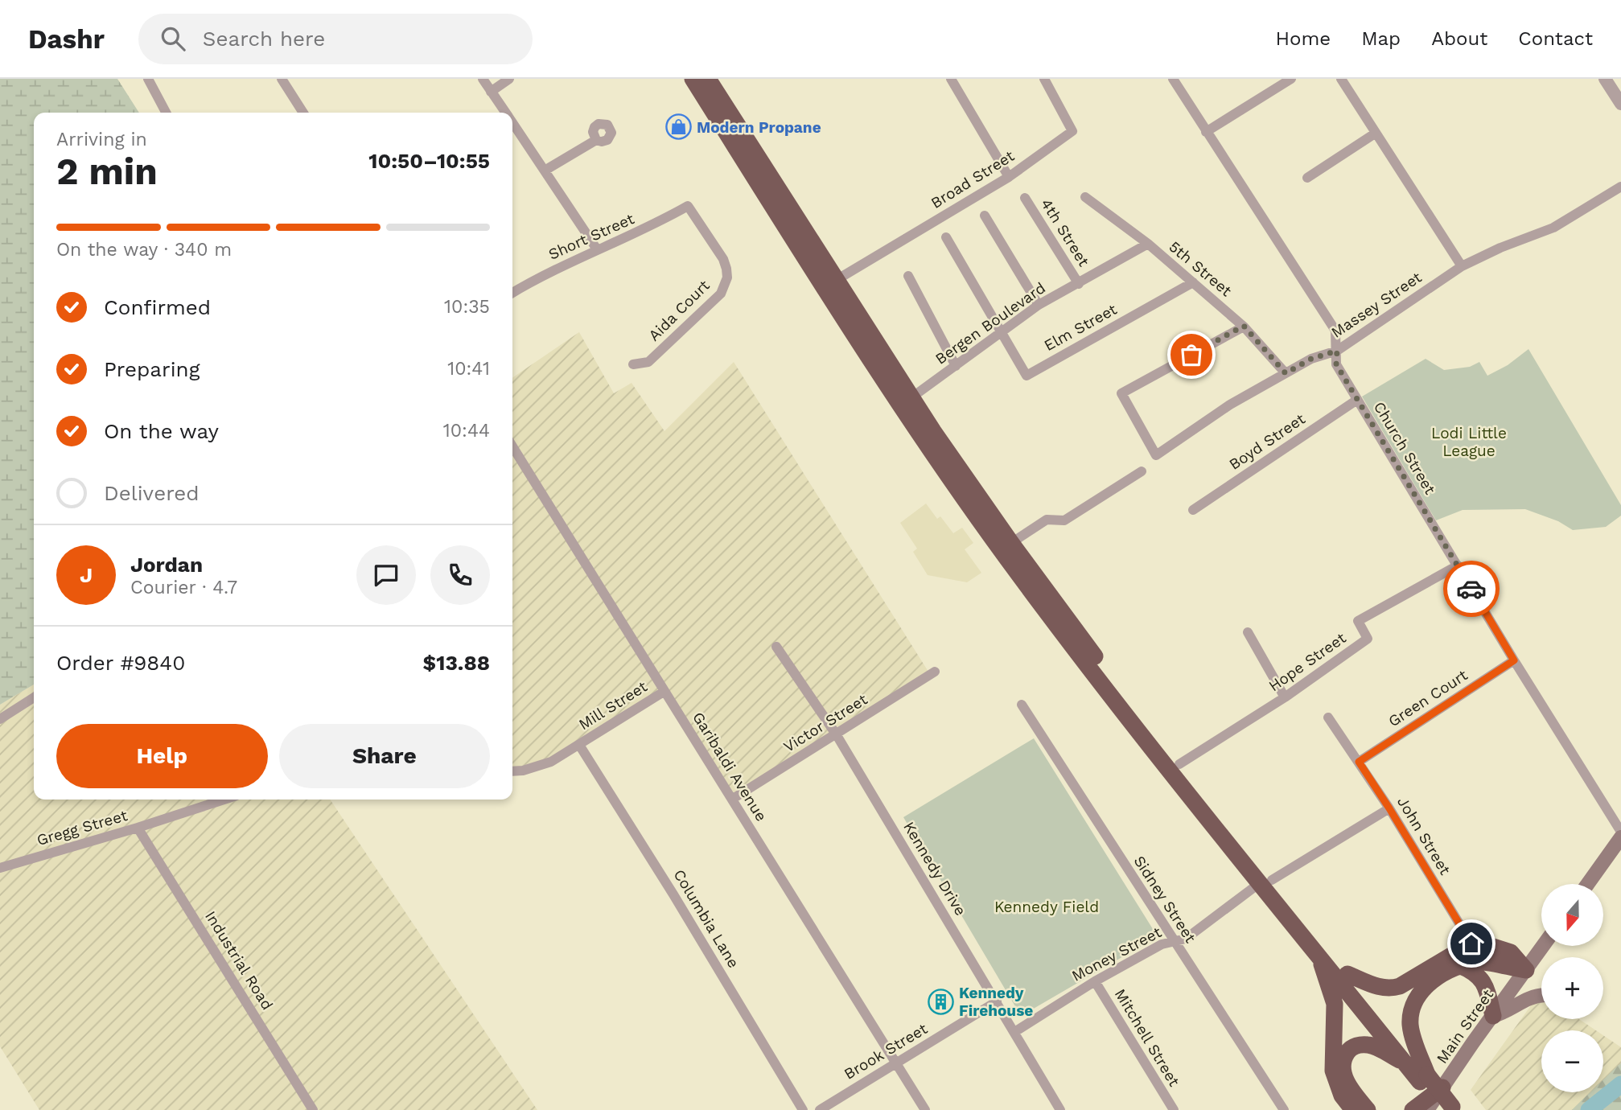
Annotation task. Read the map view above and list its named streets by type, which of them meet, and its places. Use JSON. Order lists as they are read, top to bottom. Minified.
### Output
{"streets":{"main road":["Main Street"],"street":["Broad Street","4th Street","Short Street","5th Street","Massey Street","Aida Court","Bergen Boulevard","Elm Street","Boyd Street","Church Street","Hope Street","Green Court","Mill Street","Victor Street","Garibaldi Avenue","Gregg Street","John Street","Kennedy Drive","Sidney Street","Columbia Lane","Money Street","Industrial Road","Mitchell Street","Brook Street"]},"crossings":[["4th Street","Bergen Boulevard"],["Short Street","Aida Court"],["5th Street","Massey Street"],["5th Street","Bergen Boulevard"],["5th Street","Elm Street"],["Massey Street","Church Street"],["Bergen Boulevard","Elm Street"],["Boyd Street","Church Street"],["Church Street","Hope Street"],["Church Street","Green Court"],["Green Court","John Street"],["Mill Street","Garibaldi Avenue"],["Mill Street","Columbia Lane"],["Victor Street","Garibaldi Avenue"],["Victor Street","Kennedy Drive"],["Garibaldi Avenue","Brook Street"],["Gregg Street","Industrial Road"],["John Street","Money Street"],["Kennedy Drive","Money Street"],["Kennedy Drive","Brook Street"],["Sidney Street","Money Street"],["Money Street","Mitchell Street"]],"parks":["Lodi Little League","Kennedy Field"],"places":{"shop":["Modern Propane"],"building":["Kennedy Firehouse"]},"north":"bottom","page":{"header":"Dashr","search":"Search here","nav":["Home","Map","About","Contact"],"heading":["2 min","Arriving in","10:50–10:55"],"panel":["Jordan","Courier · 4.7","Order #9840","$13.88"],"bar":"On the way · 340 m","list":[["Confirmed","10:35"],["Preparing","10:41"],["On the way","10:44"],"Delivered"],"round":"J","buttons":["Help","Share"],"map_buttons":["+","−"]}}
